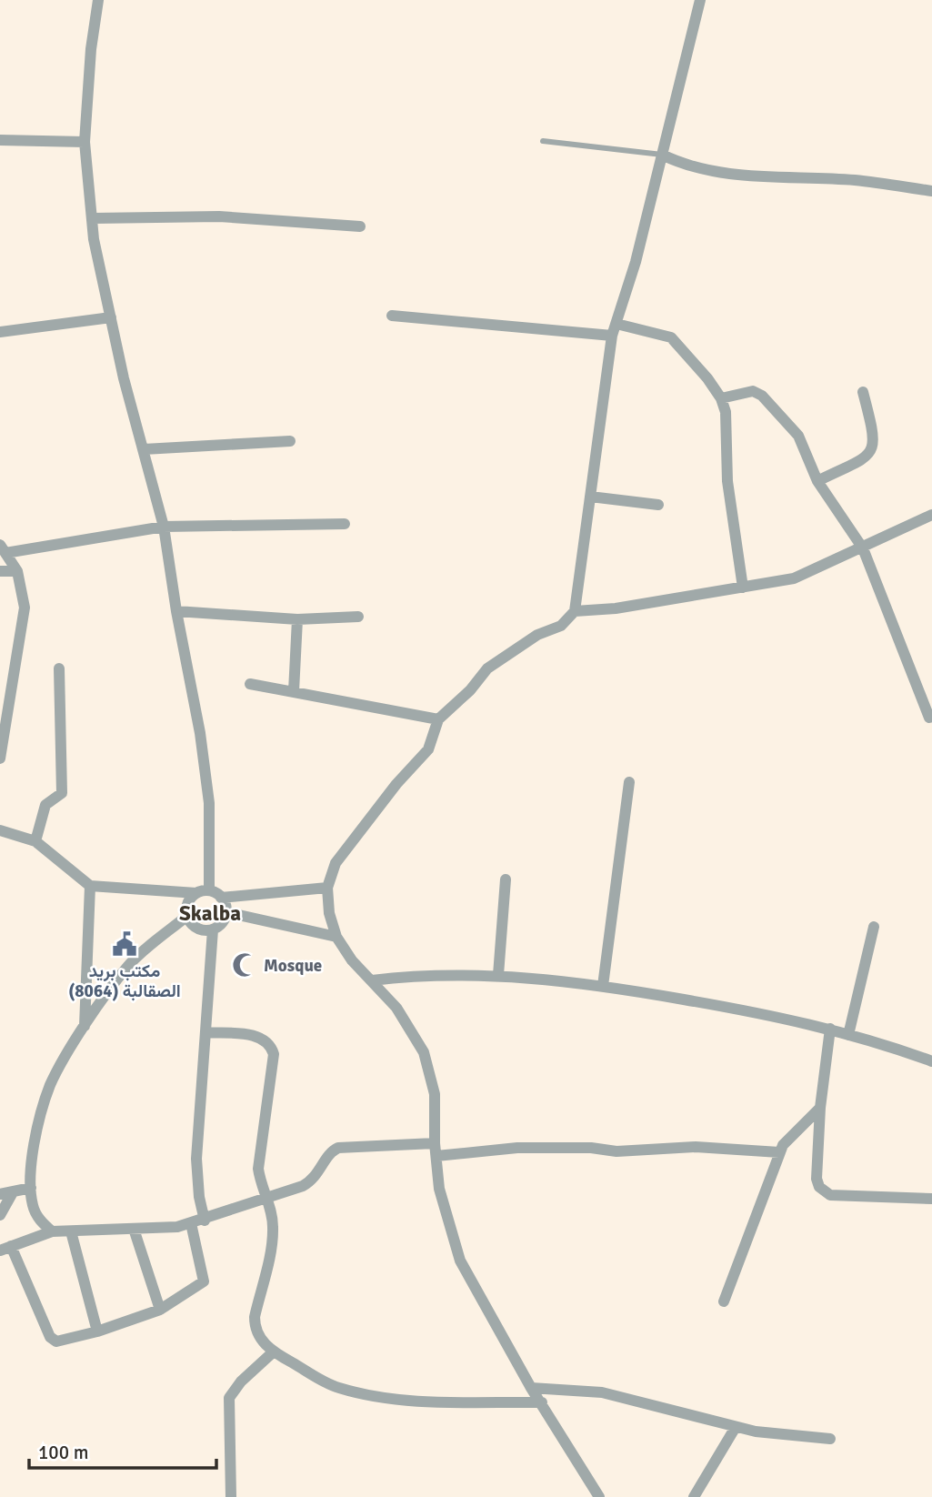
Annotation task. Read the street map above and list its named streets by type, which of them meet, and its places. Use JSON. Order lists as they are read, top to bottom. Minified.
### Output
{"districts":["Skalba"],"places":{"public building":["مكتب بريد الصقالبة (8064)"],"mosque":["Mosque"]},"scale_bar":"100 m"}
